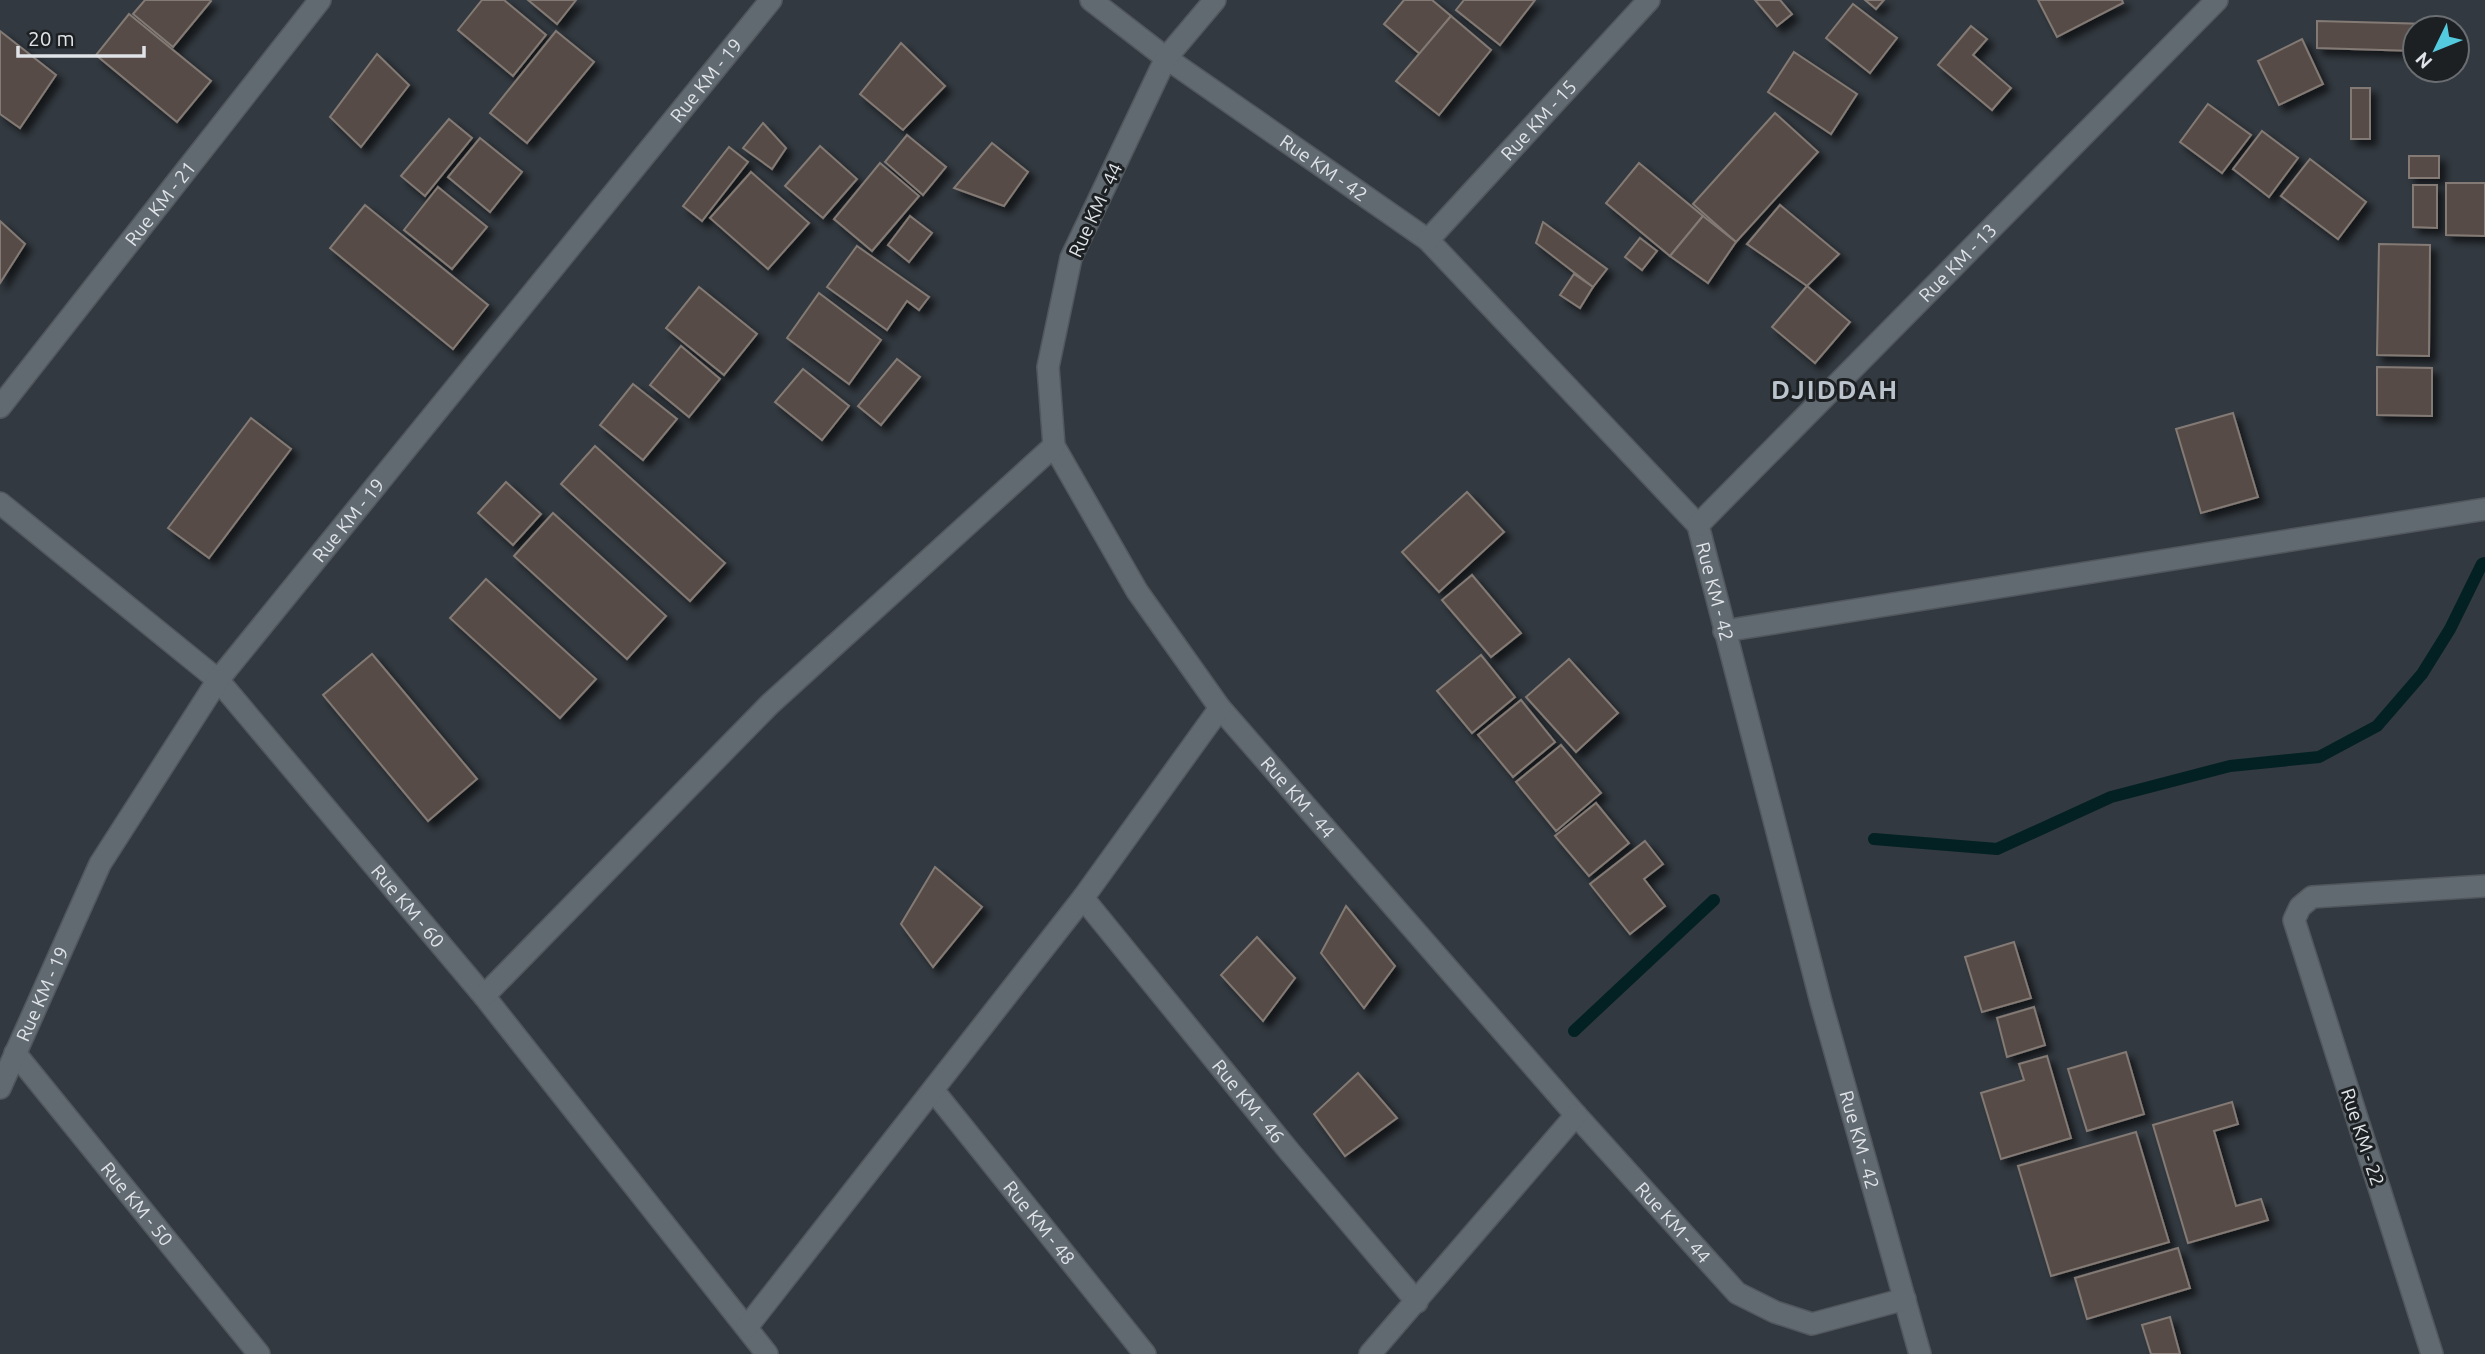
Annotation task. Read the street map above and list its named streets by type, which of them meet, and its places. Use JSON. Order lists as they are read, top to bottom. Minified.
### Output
{"streets":{"street":["Rue KM - 19","Rue KM - 15","Rue KM - 42","Rue KM - 21","Rue KM - 44","Rue KM - 13","Rue KM - 60","Rue KM - 46","Rue KM - 22","Rue KM - 50","Rue KM - 48"]},"crossings":[["Rue KM - 19","Rue KM - 60"],["Rue KM - 19","Rue KM - 50"],["Rue KM - 15","Rue KM - 42"],["Rue KM - 42","Rue KM - 44"],["Rue KM - 42","Rue KM - 13"]],"districts":["DJIDDAH"],"scale_bar":"20 m","north":"bottom left"}
